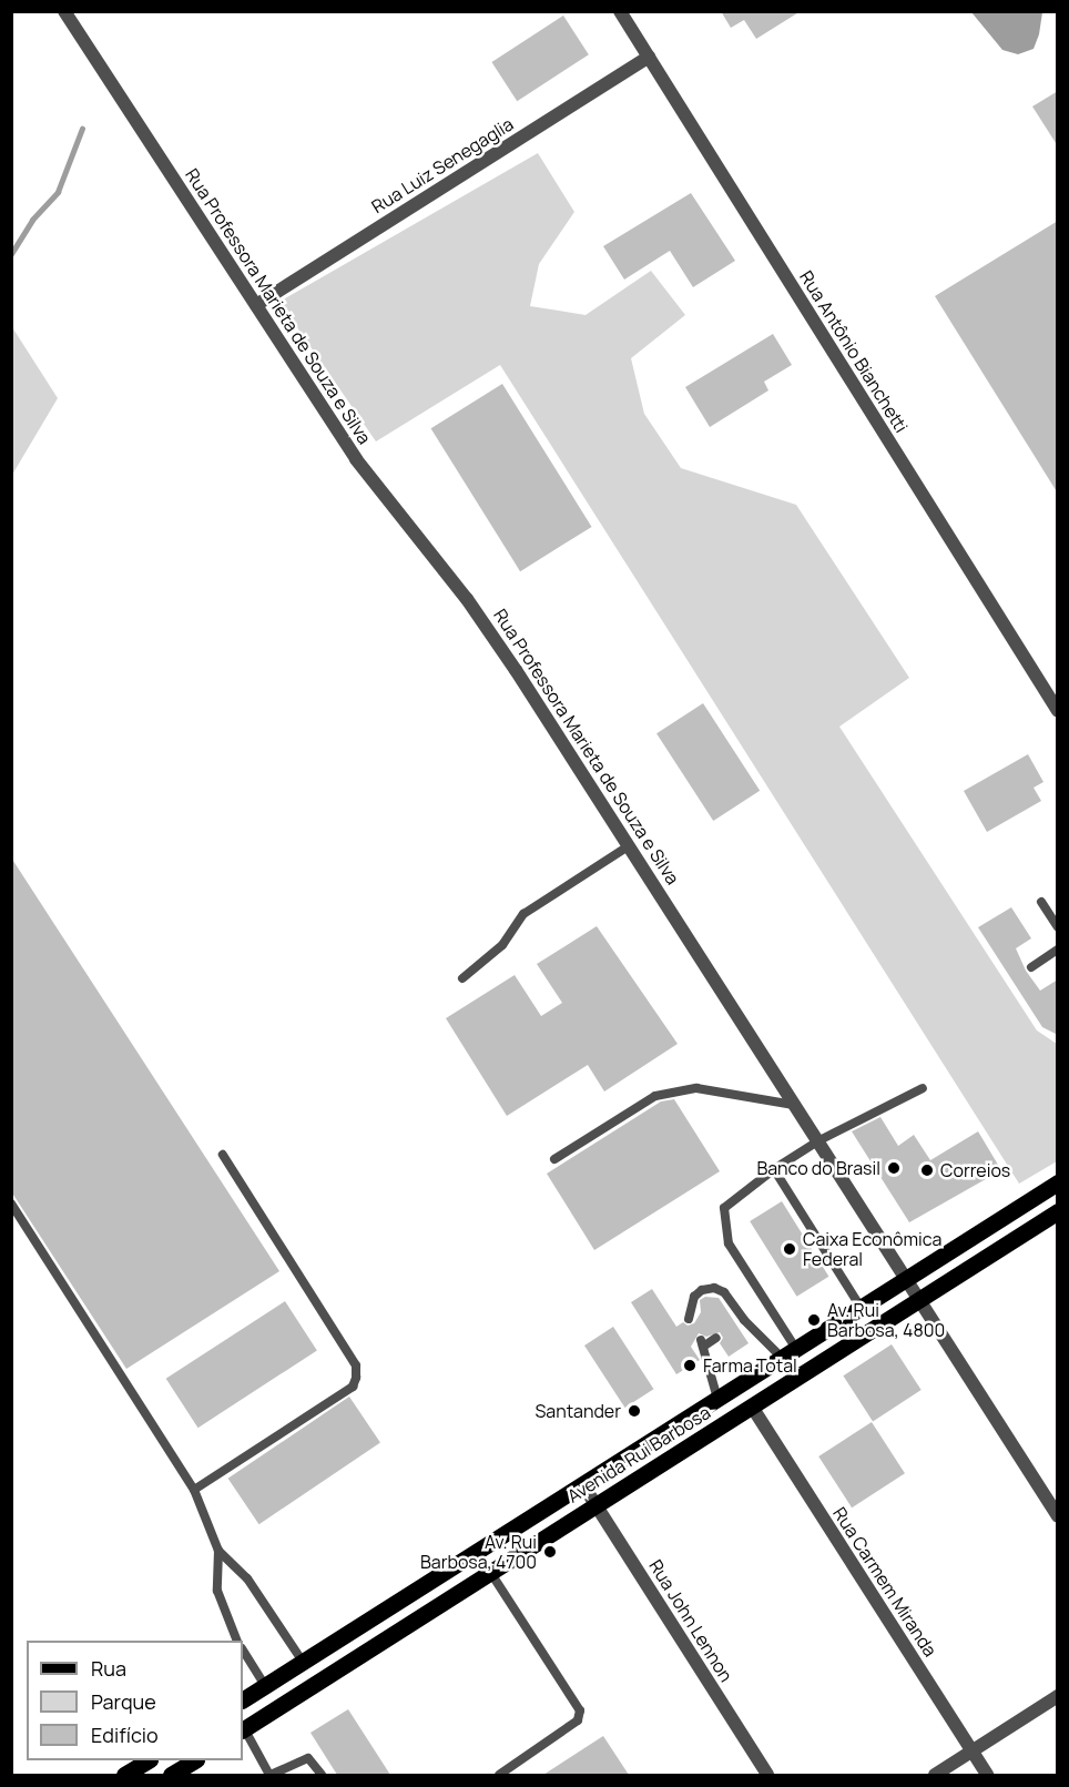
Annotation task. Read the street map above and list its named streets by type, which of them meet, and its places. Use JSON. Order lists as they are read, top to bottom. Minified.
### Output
{"streets":{"main road":["Avenida Rui Barbosa"],"street":["Rua Luiz Senegaglia","Rua Professora Marieta de Souza e Silva","Rua Antônio Bianchetti","Rua Carmem Miranda","Rua John Lennon"]},"crossings":[["Rua Luiz Senegaglia","Rua Professora Marieta de Souza e Silva"],["Rua Luiz Senegaglia","Rua Antônio Bianchetti"],["Rua Professora Marieta de Souza e Silva","Avenida Rui Barbosa"],["Avenida Rui Barbosa","Rua Carmem Miranda"],["Avenida Rui Barbosa","Rua John Lennon"]],"places":["Banco do Brasil","Correios","Caixa Econômica Federal","Av. Rui Barbosa, 4800","Farma Total","Santander","Av. Rui Barbosa, 4700"],"legend":["Rua","Parque","Edifício"]}
